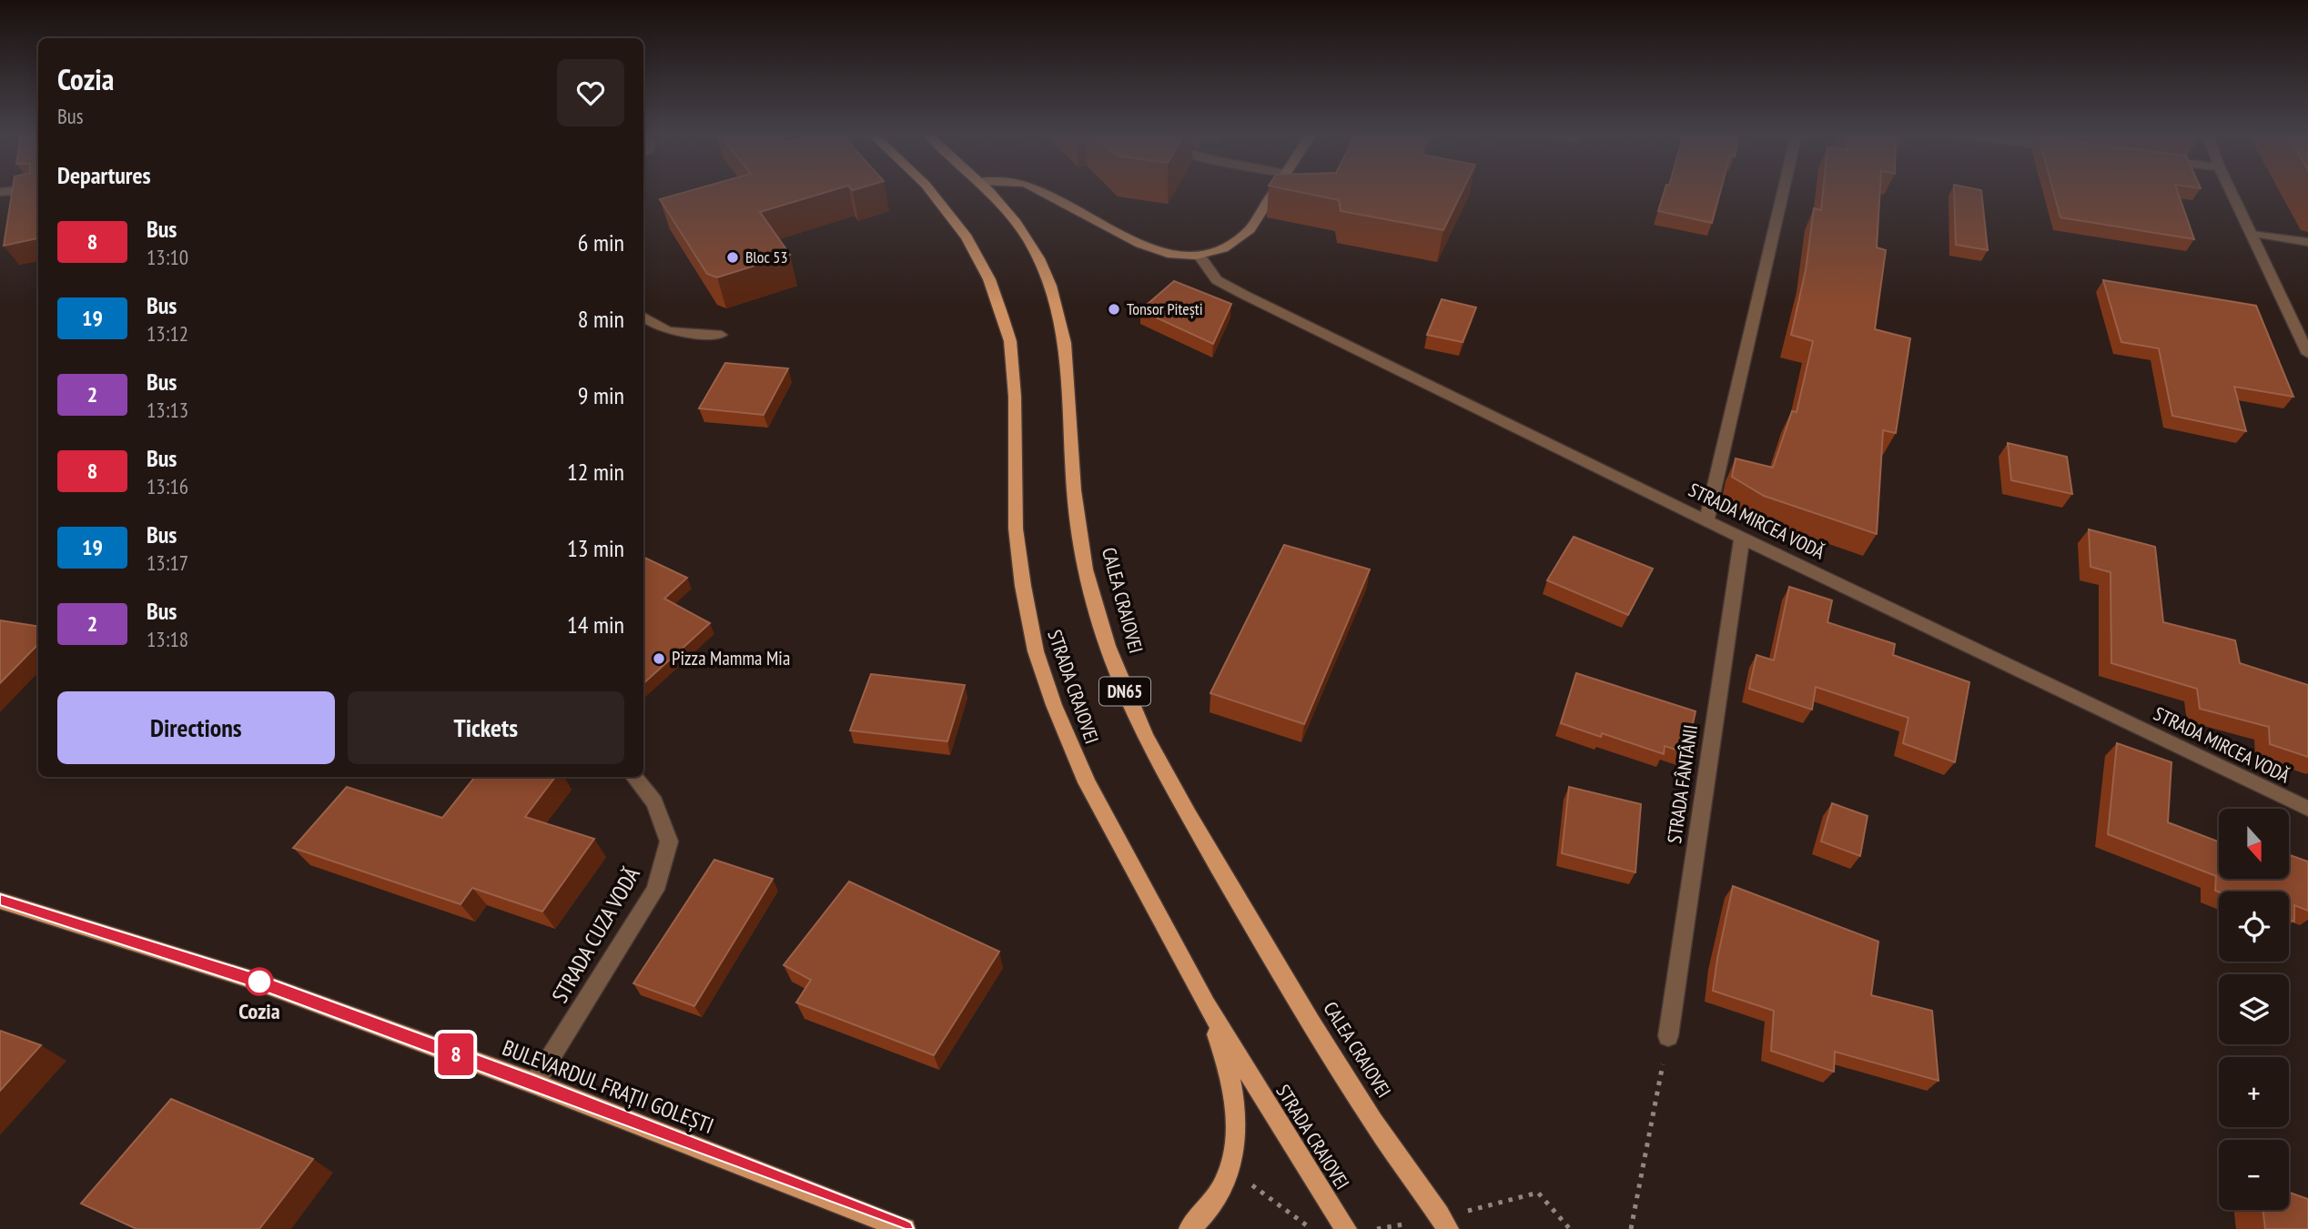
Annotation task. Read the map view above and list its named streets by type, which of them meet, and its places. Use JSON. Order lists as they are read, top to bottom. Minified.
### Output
{"streets":{"main road":["CALEA CRAIOVEI","STRADA CRAIOVEI","DN65","BULEVARDUL FRAȚII GOLEȘTI"],"street":["STRADA MIRCEA VODĂ","STRADA FÂNTÂNII","STRADA CUZA VODĂ"]},"crossings":[["STRADA MIRCEA VODĂ","STRADA FÂNTÂNII"],["STRADA CUZA VODĂ","BULEVARDUL FRAȚII GOLEȘTI"]],"places":["Bloc 53","Tonsor Pitești","Pizza Mamma Mia","Cozia"],"lines":["bus line 8"],"north":"bottom","page":{"on_map":"8","heading":[["Cozia","Bus"],"Departures"],"list":[{"mark":"8","name":"Bus","note":"13:10","value":"6 min"},{"mark":"19","name":"Bus","note":"13:12","value":"8 min"},{"mark":"2","name":"Bus","note":"13:13","value":"9 min"},{"mark":"8","name":"Bus","note":"13:16","value":"12 min"},{"mark":"19","name":"Bus","note":"13:17","value":"13 min"},{"mark":"2","name":"Bus","note":"13:18","value":"14 min"}],"buttons":["Directions","Tickets"],"map_buttons":["+","−"]}}
